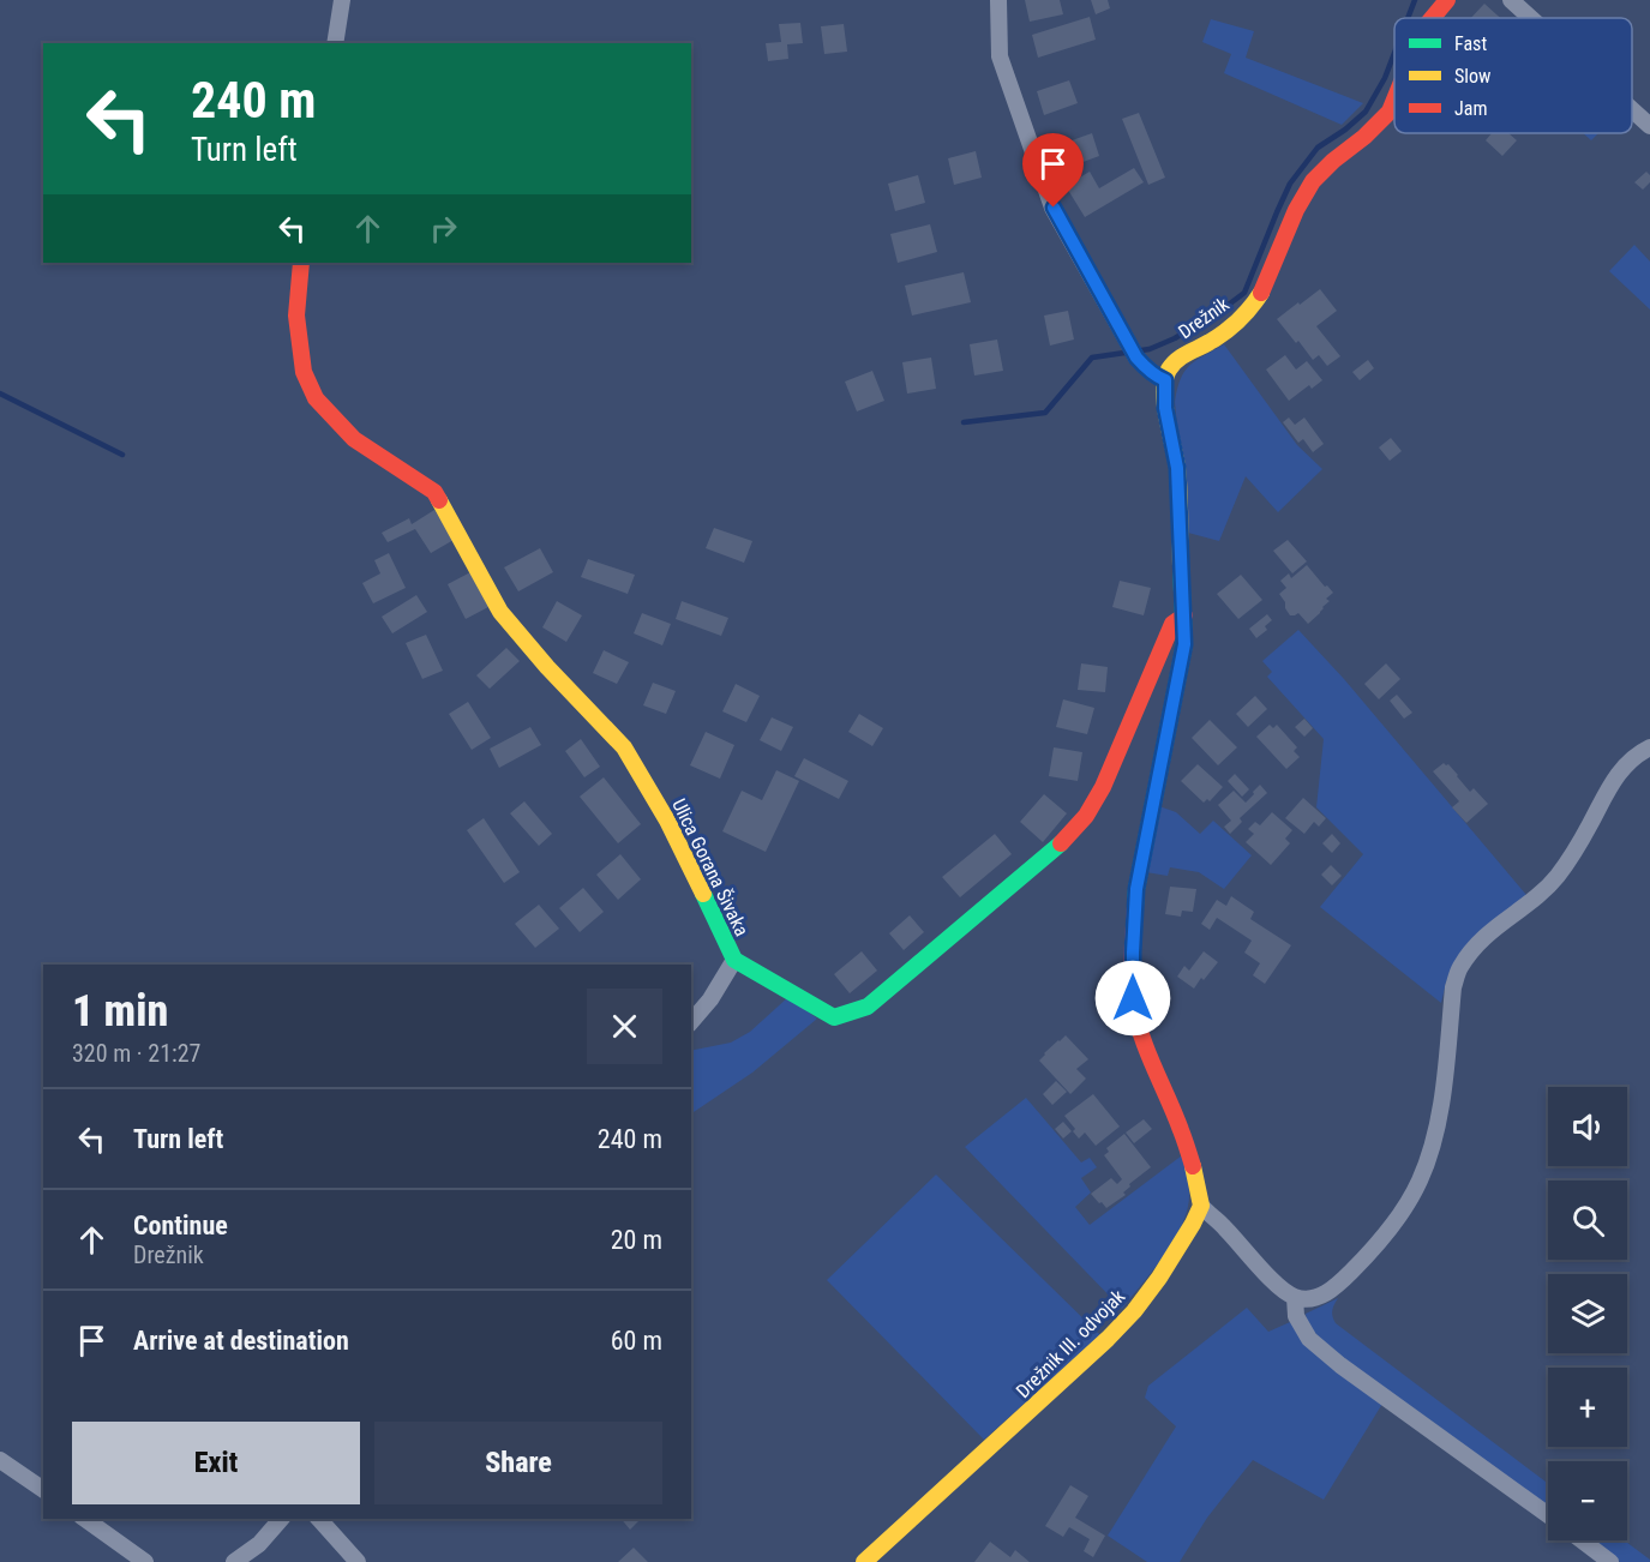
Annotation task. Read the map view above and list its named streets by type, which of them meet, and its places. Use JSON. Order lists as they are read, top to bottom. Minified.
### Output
{"streets":{"street":["Drežnik","Ulica Gorana Šivaka","Drežnik III. odvojak"]},"legend":["Fast","Slow","Jam"],"page":{"turn":["240 m","Turn left"],"heading":["1 min","320 m · 21:27"],"map_buttons":["+","−"],"list":[{"name":"Turn left","value":"240 m"},{"name":"Continue","note":"Drežnik","value":"20 m"},{"name":"Arrive at destination","value":"60 m"}],"buttons":["Exit","Share"]}}
